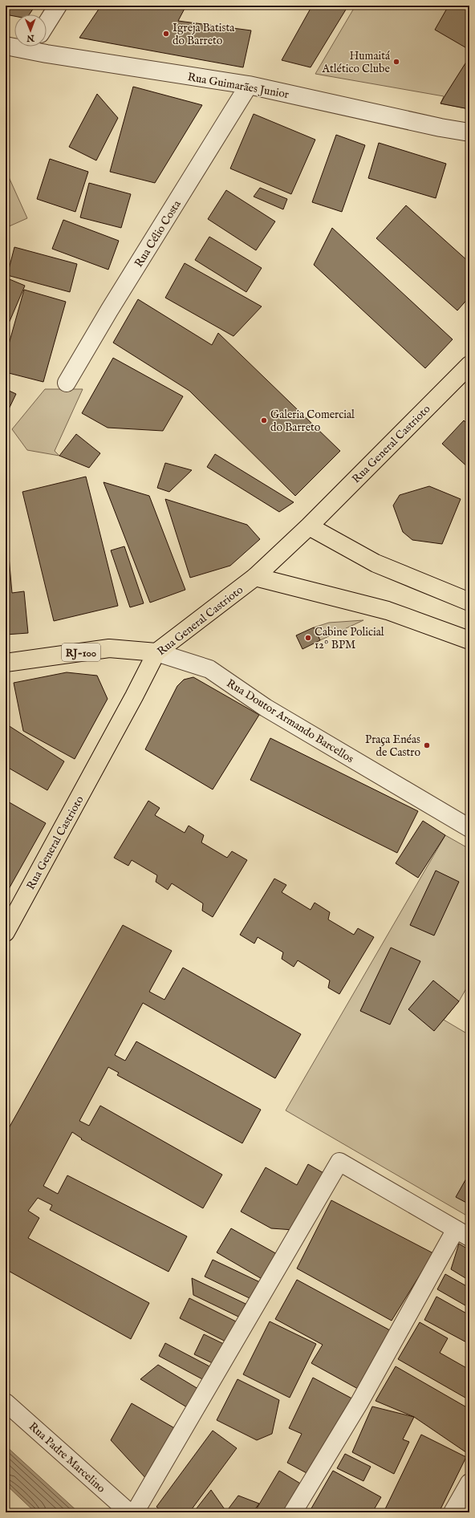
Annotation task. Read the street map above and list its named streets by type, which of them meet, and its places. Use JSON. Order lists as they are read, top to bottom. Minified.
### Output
{"streets":{"main road":["Rua General Castrioto","RJ-100"],"street":["Rua Guimarães Junior","Rua Célio Costa","Rua Doutor Armando Barcellos","Rua Padre Marcelino"]},"crossings":[["Rua Guimarães Junior","Rua Célio Costa"],["Rua General Castrioto","RJ-100"],["Rua General Castrioto","Rua Doutor Armando Barcellos"],["RJ-100","Rua Doutor Armando Barcellos"]],"places":["Igreja Batista do Barreto","Humaitá Atlético Clube","Galeria Comercial do Barreto","Cabine Policial 12º BPM","Praça Enéas de Castro"],"north":"bottom"}
